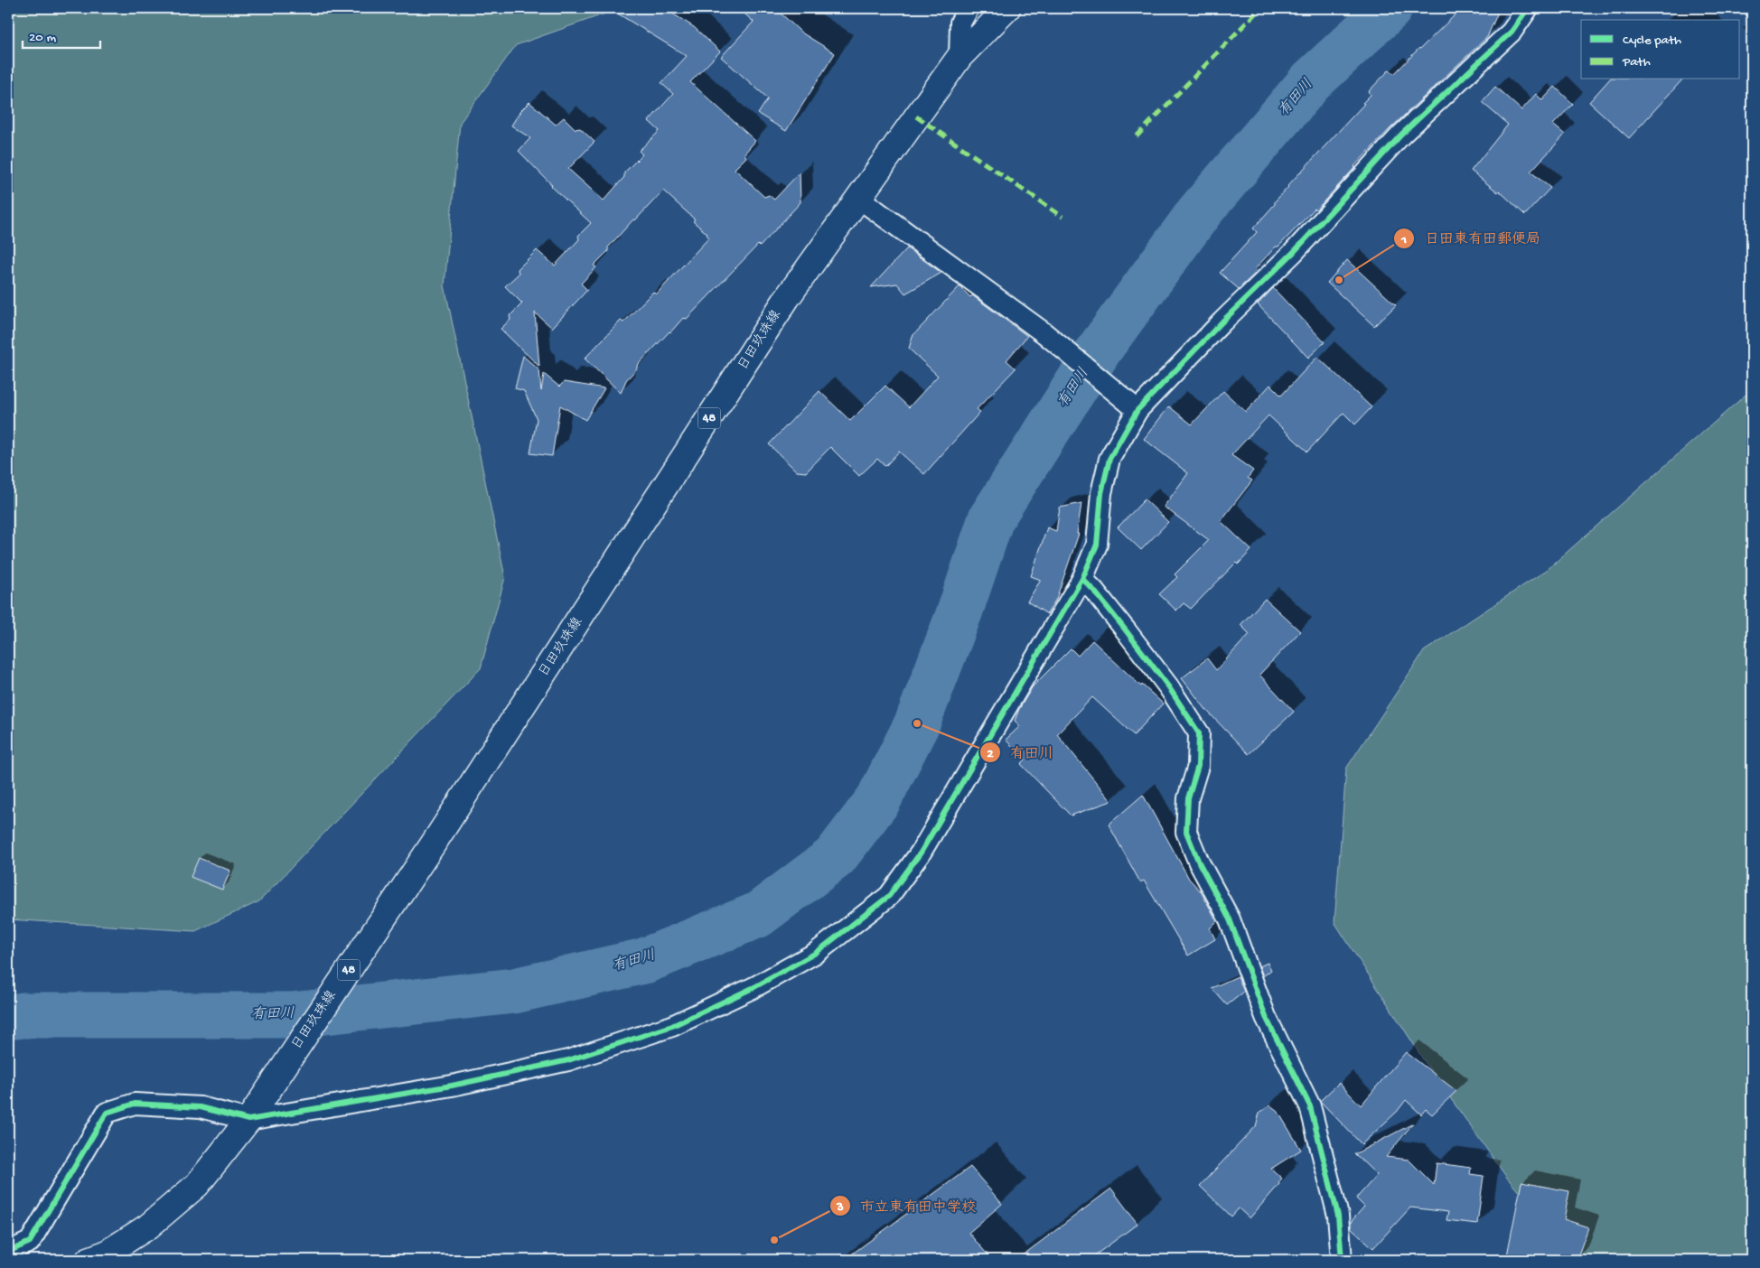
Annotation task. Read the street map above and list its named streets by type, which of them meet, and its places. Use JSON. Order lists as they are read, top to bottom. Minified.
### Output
{"streets":{"main road":["日田玖珠線","48"]},"water":["有田川"],"places":["日田東有田郵便局","有田川","市立東有田中学校"],"legend":["Cycle path","Path"],"scale_bar":"20 m"}
